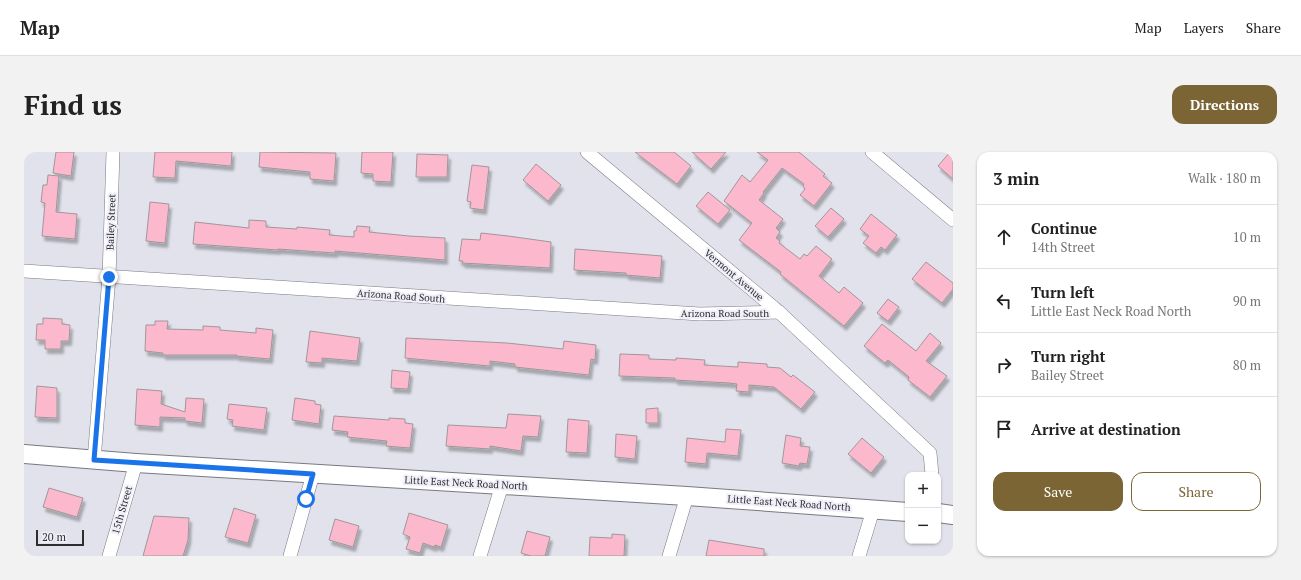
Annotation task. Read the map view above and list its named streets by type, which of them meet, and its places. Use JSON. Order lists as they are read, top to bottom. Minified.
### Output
{"streets":{"main road":["Little East Neck Road North"],"street":["Bailey Street","Vermont Avenue","Arizona Road South","15th Street"]},"crossings":[["Bailey Street","Arizona Road South"],["Bailey Street","Little East Neck Road North"],["Vermont Avenue","Arizona Road South"],["Little East Neck Road North","15th Street"]],"scale_bar":"20 m","page":{"header":"Map","nav":["Map","Layers","Share"],"buttons":["Directions",["Save","Share"]],"title":"Find us","heading":["3 min","Walk · 180 m"],"list":[["Continue","14th Street","10 m"],["Turn left","Little East Neck Road North","90 m"],["Turn right","Bailey Street","80 m"],"Arrive at destination"],"map_buttons":["+","−"],"scale":"20 m"}}
